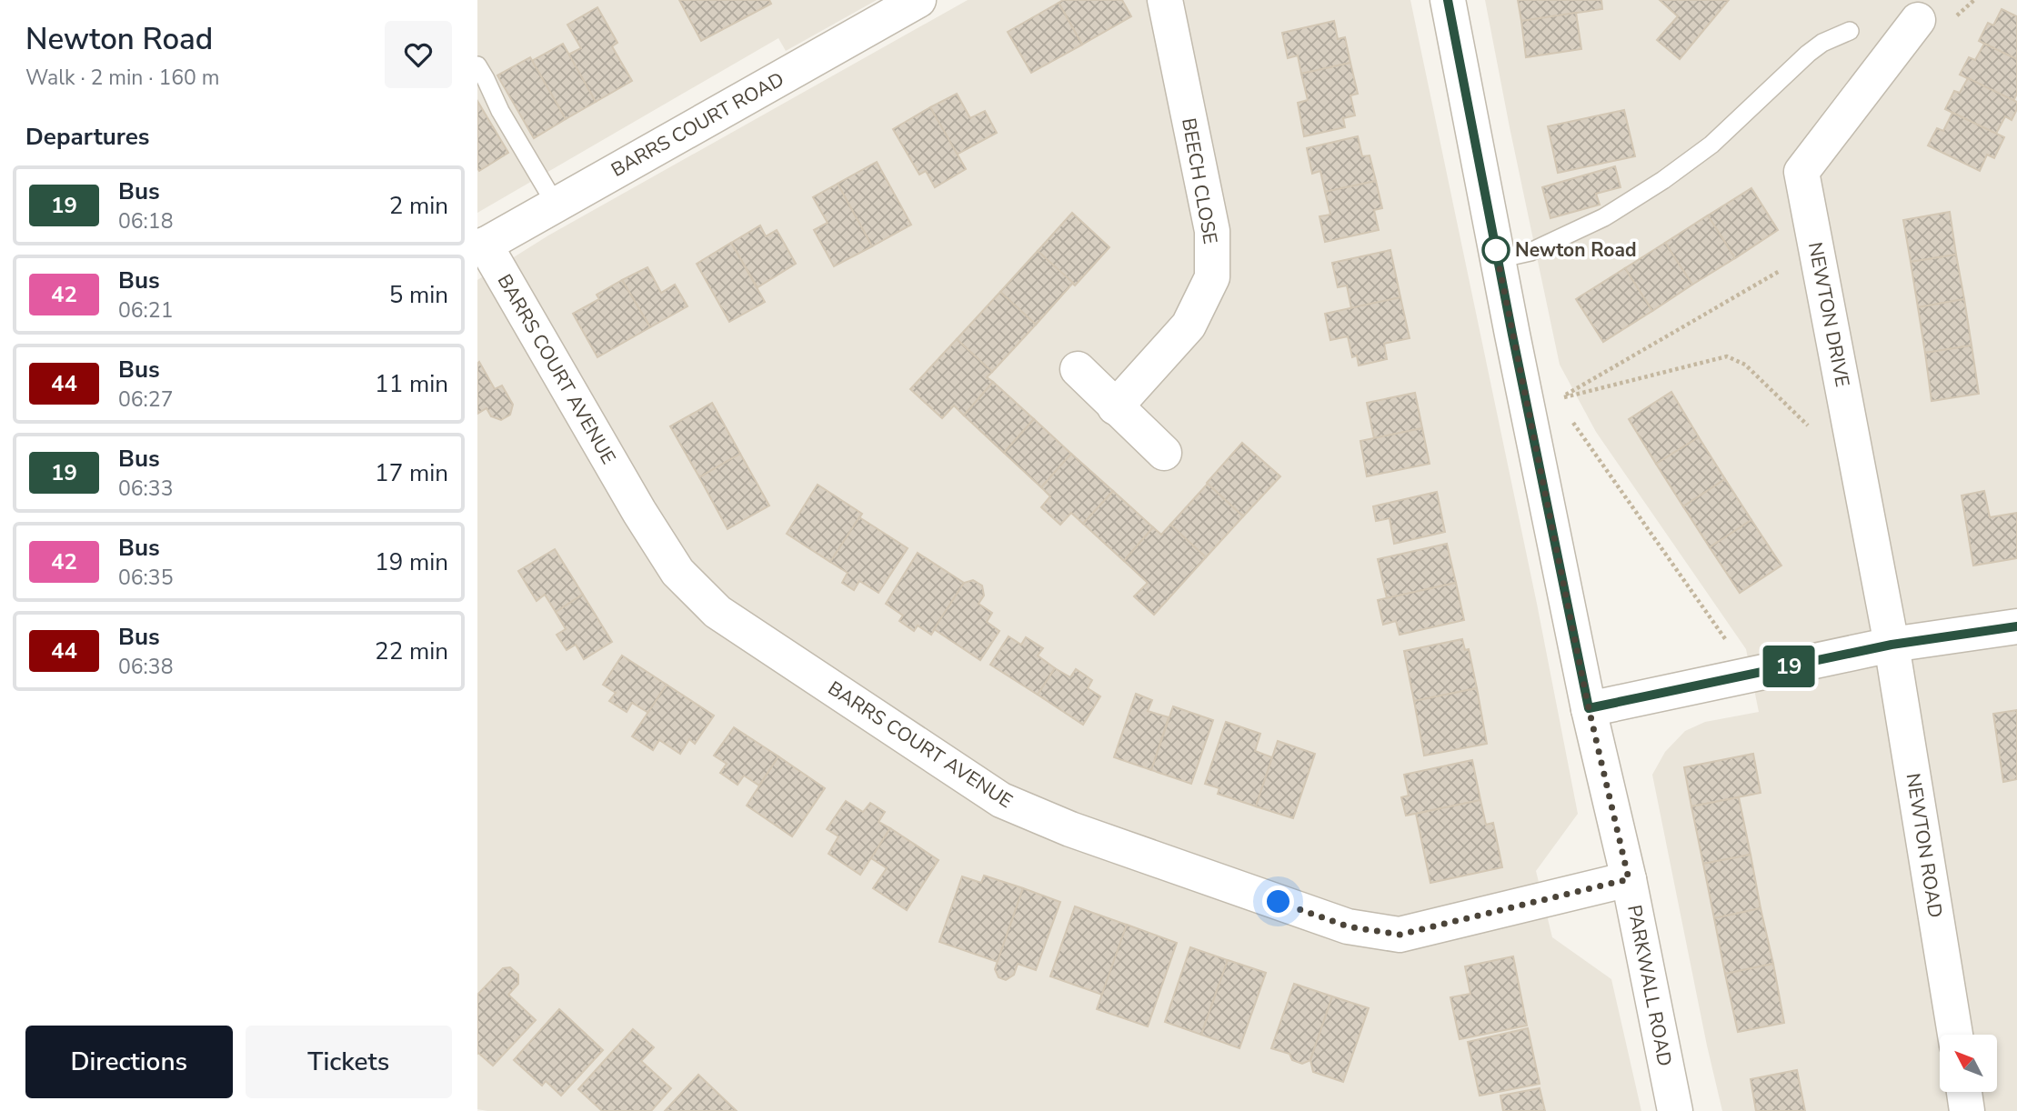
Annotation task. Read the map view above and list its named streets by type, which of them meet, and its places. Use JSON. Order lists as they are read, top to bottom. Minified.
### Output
{"streets":{"street":["BARRS COURT ROAD","BEECH CLOSE","NEWTON DRIVE","BARRS COURT AVENUE","NEWTON ROAD","PARKWALL ROAD"]},"crossings":[["BARRS COURT ROAD","BARRS COURT AVENUE"],["NEWTON DRIVE","NEWTON ROAD"],["BARRS COURT AVENUE","PARKWALL ROAD"]],"places":["Newton Road"],"lines":["bus line 19"],"north":"top left","page":{"heading":[["Newton Road","Walk · 2 min · 160 m"],"Departures"],"on_map":"19","list":[{"mark":"19","name":"Bus","note":"06:18","value":"2 min"},{"mark":"42","name":"Bus","note":"06:21","value":"5 min"},{"mark":"44","name":"Bus","note":"06:27","value":"11 min"},{"mark":"19","name":"Bus","note":"06:33","value":"17 min"},{"mark":"42","name":"Bus","note":"06:35","value":"19 min"},{"mark":"44","name":"Bus","note":"06:38","value":"22 min"}],"buttons":["Directions","Tickets"]}}
